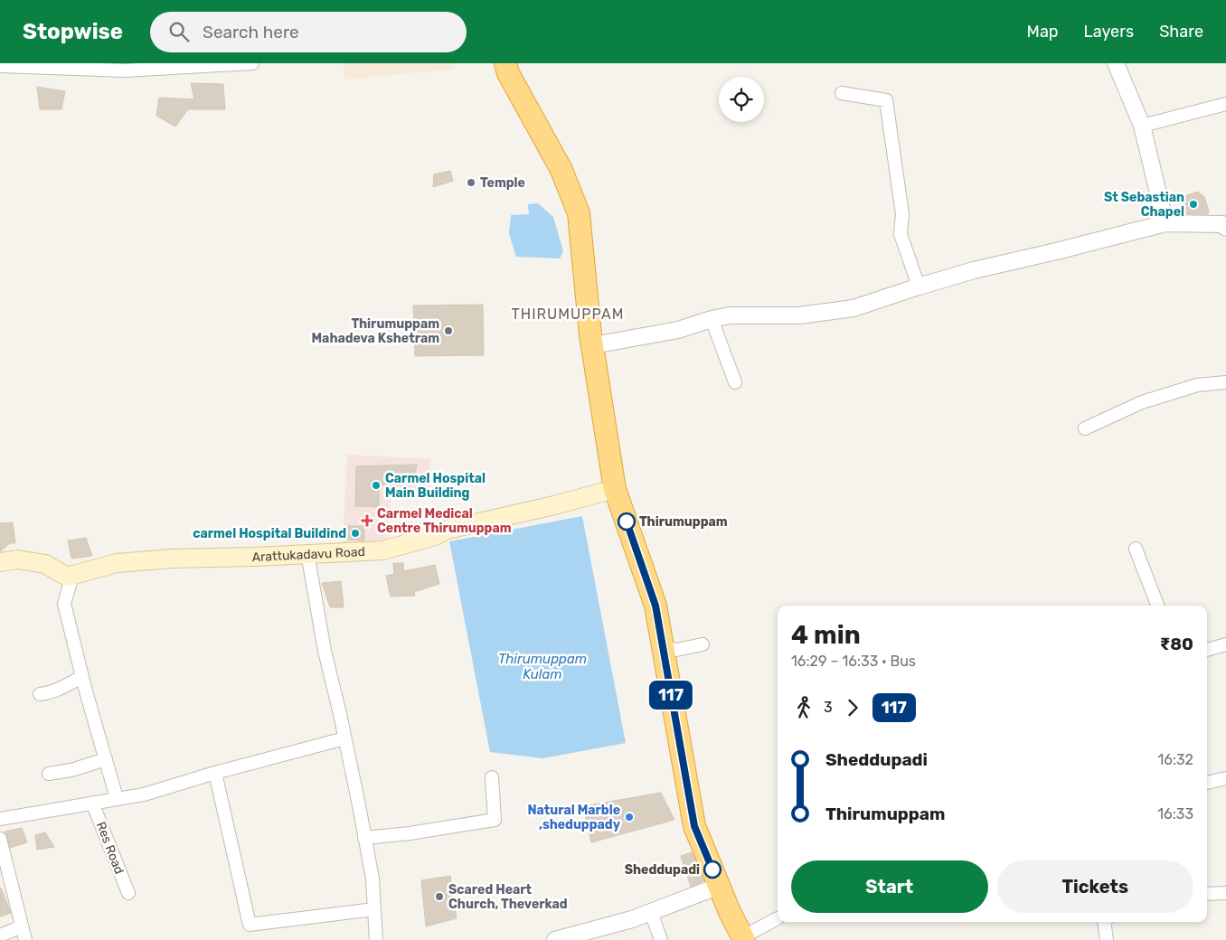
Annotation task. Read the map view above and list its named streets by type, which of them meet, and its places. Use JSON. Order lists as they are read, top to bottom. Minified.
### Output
{"streets":{"main road":["Arattukadavu Road"],"street":["Res Road"]},"districts":["THIRUMUPPAM"],"water":["Thirumuppam Kulam"],"places":{"other":["Temple","St Sebastian Chapel","Thirumuppam Mahadeva Kshetram","Carmel Hospital Main Building","Thirumuppam","carmel Hospital Buildind","Natural Marble ,sheduppady","Sheddupadi","Scared Heart Church, Theverkad"],"health":["Carmel Medical Centre Thirumuppam"]},"lines":["bus line 117"],"page":{"header":"Stopwise","search":"Search here","nav":["Map","Layers","Share"],"on_map":"117","heading":["4 min","16:29 – 16:33 · Bus","₹80"],"legs":["3","117"],"list":[{"name":"Sheddupadi","value":"16:32"},{"name":"Thirumuppam","value":"16:33"}],"buttons":["Start","Tickets"]}}
